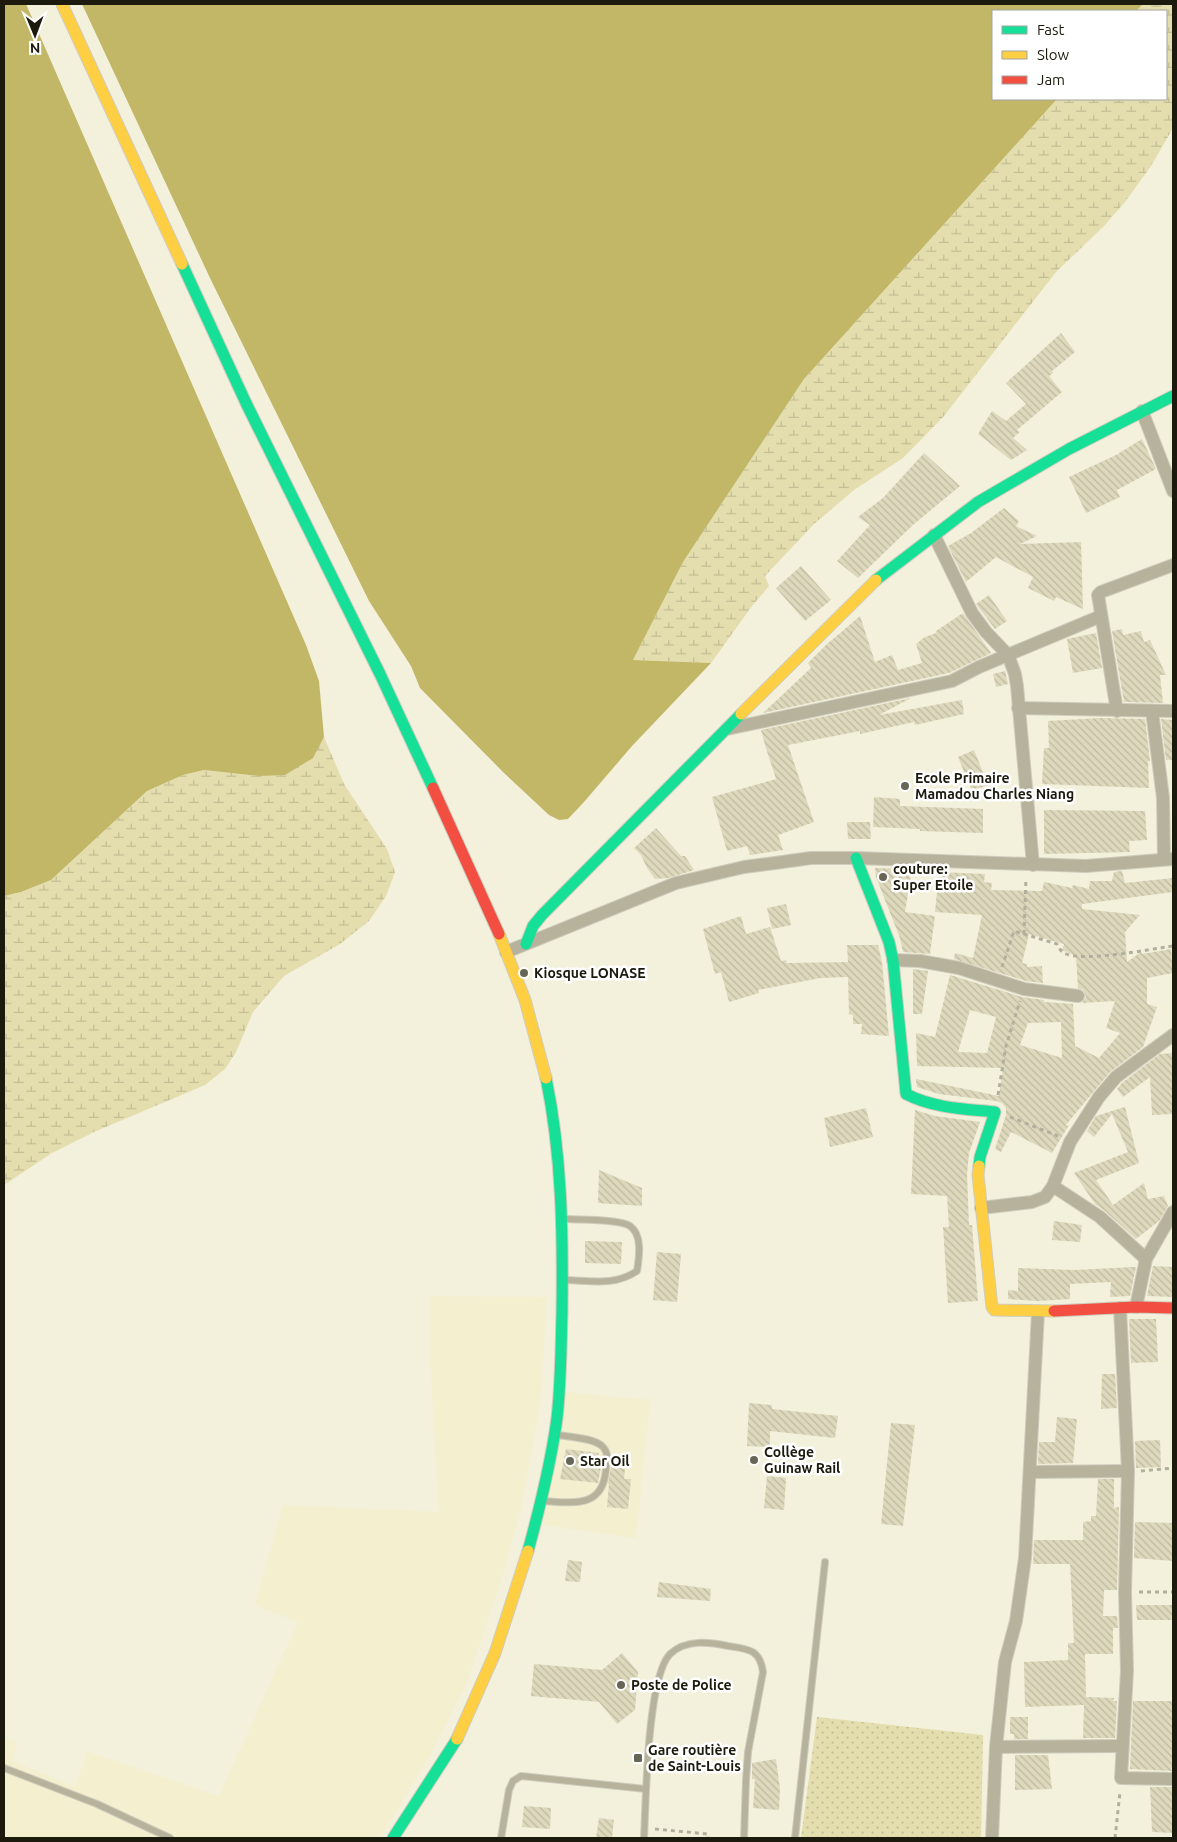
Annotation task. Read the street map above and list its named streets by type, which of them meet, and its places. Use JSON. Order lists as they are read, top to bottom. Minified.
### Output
{"places":{"other":["Ecole Primaire Mamadou Charles Niang","couture: Super Etoile","Kiosque LONASE","Collège Guinaw Rail","Star Oil","Poste de Police"],"transit":["Gare routière de Saint-Louis"]},"legend":["Fast","Slow","Jam"],"north":"bottom"}
